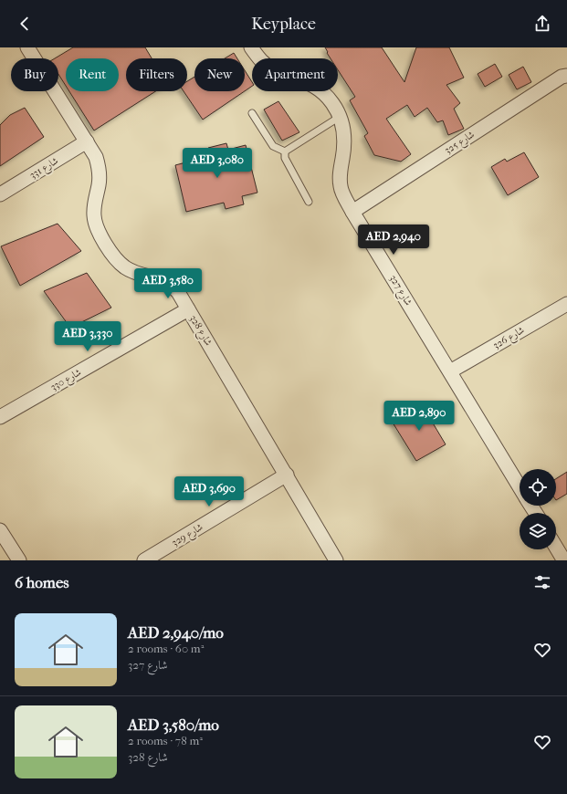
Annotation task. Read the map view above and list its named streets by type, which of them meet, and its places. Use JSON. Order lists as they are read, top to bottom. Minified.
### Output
{"streets":{"street":["شارع 325","شارع 331","شارع 327","شارع 328","شارع 326","شارع 330","شارع 329"]},"crossings":[["شارع 325","شارع 327"],["شارع 331","شارع 328"],["شارع 327","شارع 326"],["شارع 328","شارع 330"],["شارع 328","شارع 329"]],"page":{"header":"Keyplace","chip":["Buy","Rent","Filters","New","Apartment"],"price":["AED 3,080","AED 2,940","AED 3,580","AED 3,330","AED 2,890","AED 3,690"],"heading":"6 homes","list":[{"name":"AED 2,940/mo","note":"2 rooms · 60 m² · شارع 327"},{"name":"AED 3,580/mo","note":"2 rooms · 78 m² · شارع 328"}]}}
